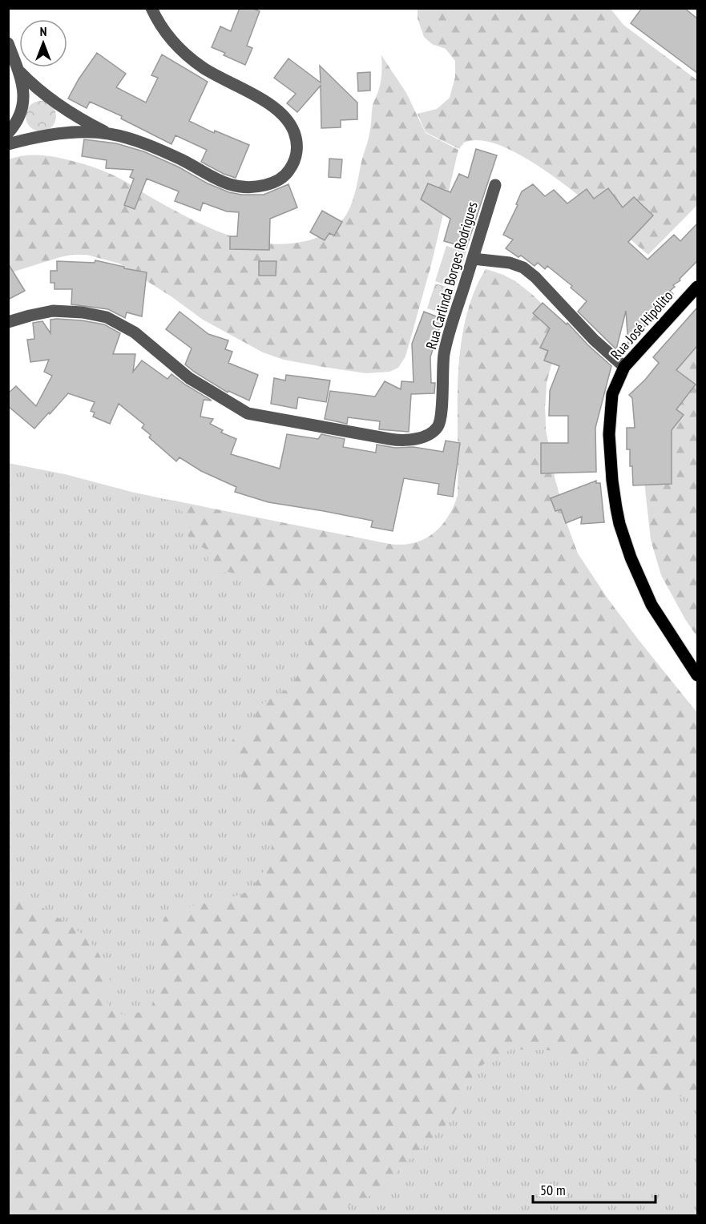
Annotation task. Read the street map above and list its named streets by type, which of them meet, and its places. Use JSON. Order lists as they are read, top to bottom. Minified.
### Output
{"streets":{"main road":["Rua José Hipólito"],"street":["Rua Carlinda Borges Rodrigues"]},"scale_bar":"50 m","north":"top"}
